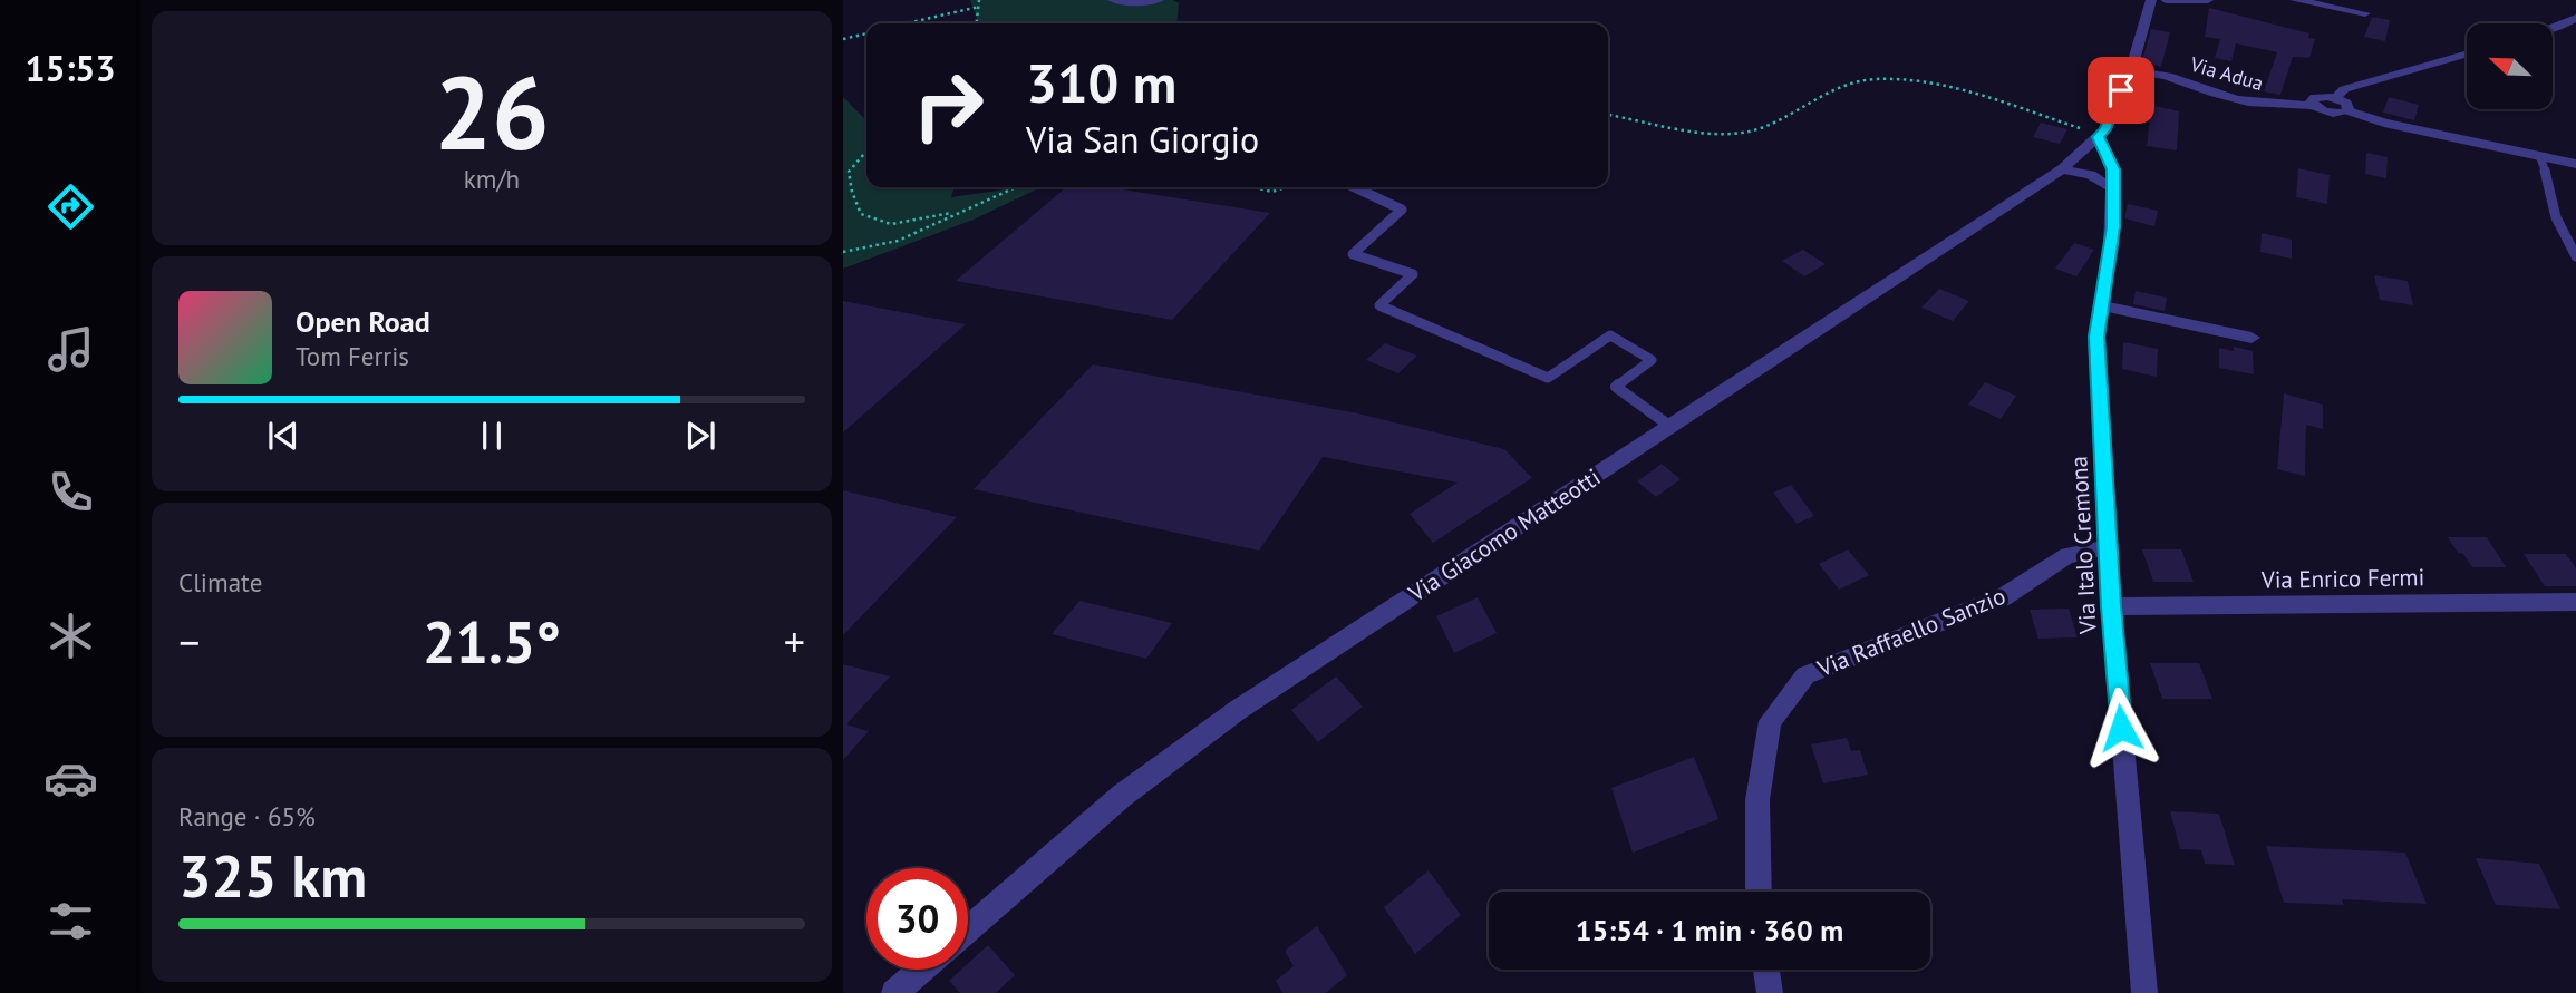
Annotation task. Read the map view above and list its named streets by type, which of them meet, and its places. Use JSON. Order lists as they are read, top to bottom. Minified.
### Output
{"streets":{"street":["Via Adua","Via Giacomo Matteotti","Via Italo Cremona","Via Enrico Fermi","Via Raffaello Sanzio"]},"crossings":[["Via Adua","Via Giacomo Matteotti"],["Via Giacomo Matteotti","Via Italo Cremona"],["Via Italo Cremona","Via Enrico Fermi"],["Via Italo Cremona","Via Raffaello Sanzio"]],"north":"top left","page":{"tabs":"15:53","tile":[["26","km/h"],"Climate",["Range · 65%","325 km"]],"turn":["310 m","Via San Giorgio"],"song":["Open Road","Tom Ferris"],"heat":["−","21.5°","+"],"limit":"30","trip":"15:54 · 1 min · 360 m"}}
